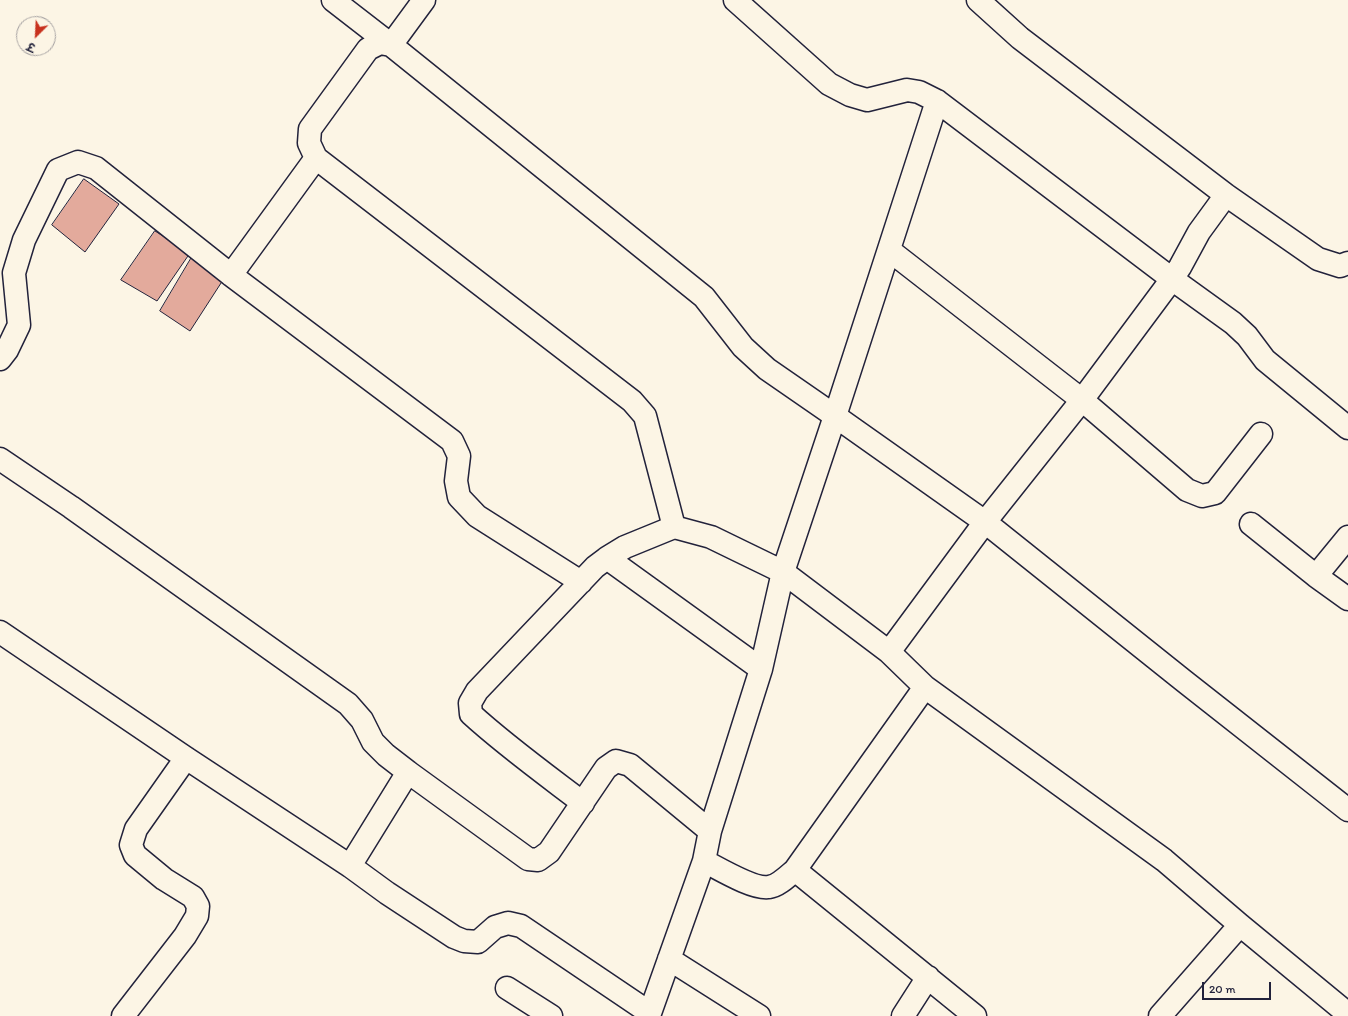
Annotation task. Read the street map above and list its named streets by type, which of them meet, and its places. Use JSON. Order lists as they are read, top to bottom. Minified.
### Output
{"scale_bar":"20 m","north":"bottom left"}
